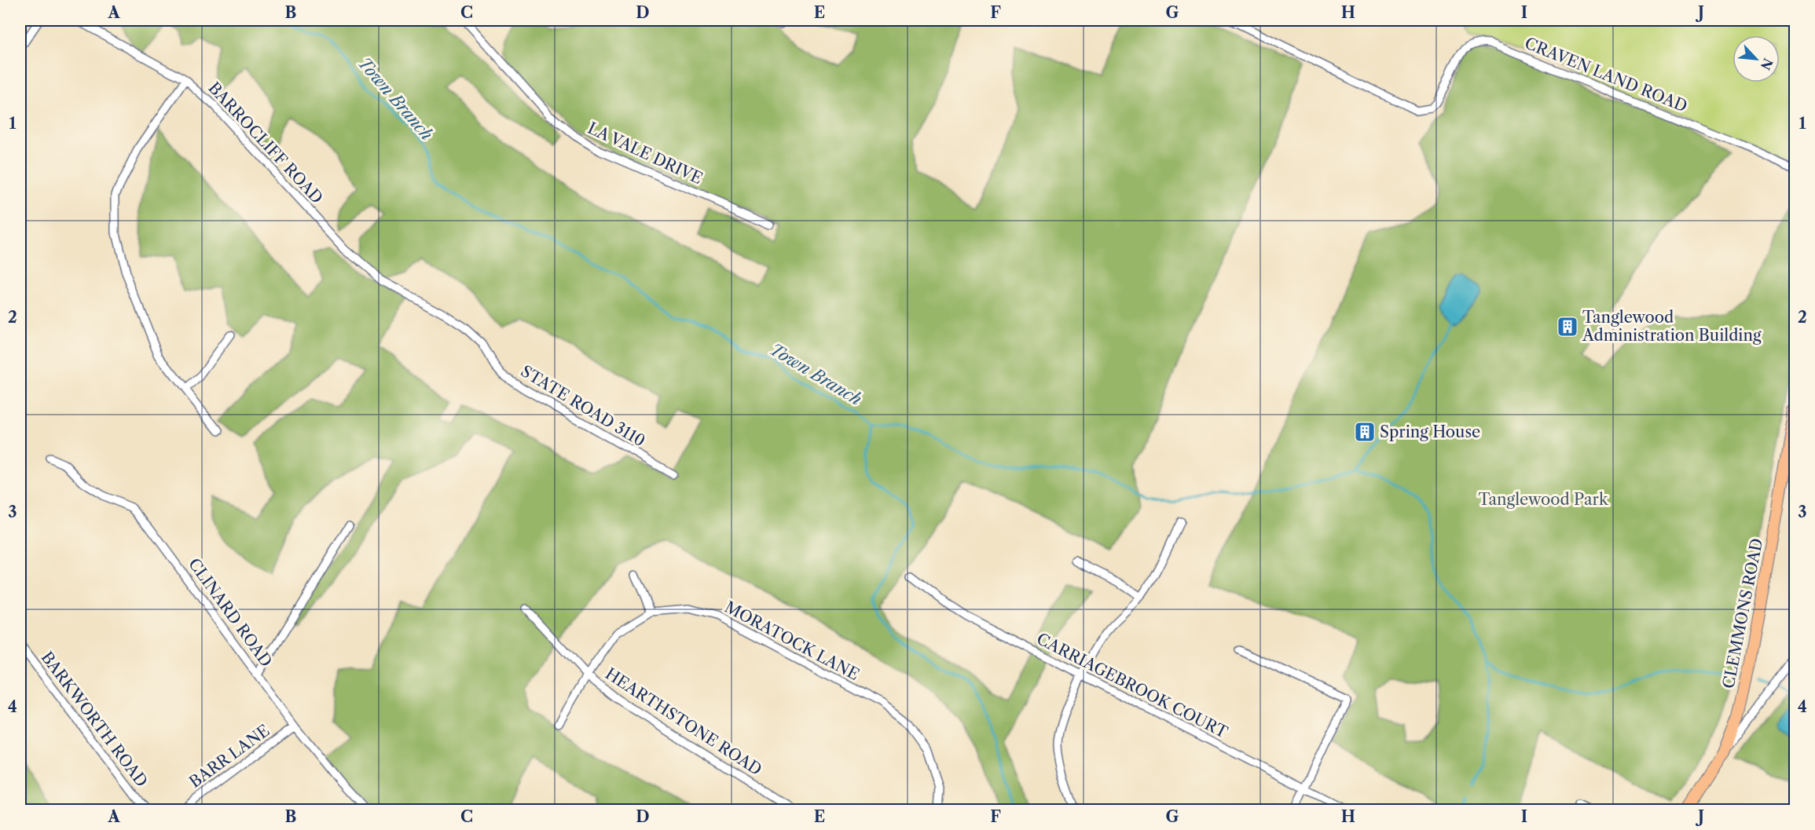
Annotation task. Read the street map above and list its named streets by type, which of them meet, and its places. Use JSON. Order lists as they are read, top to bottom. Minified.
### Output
{"streets":{"main road":["CLEMMONS ROAD"],"street":["CRAVEN LAND ROAD","BARROCLIFF ROAD","LA VALE DRIVE","STATE ROAD 3110","CLINARD ROAD","MORATOCK LANE","CARRIAGEBROOK COURT","BARKWORTH ROAD","HEARTHSTONE ROAD","BARR LANE"]},"crossings":[["BARROCLIFF ROAD","STATE ROAD 3110"],["CLINARD ROAD","BARR LANE"],["MORATOCK LANE","HEARTHSTONE ROAD"]],"water":["Town Branch"],"parks":["Tanglewood Park"],"places":{"building":["Tanglewood Administration Building","Spring House"]},"north":"bottom right","grid":{"columns":["A","B","C","D","E","F","G","H","I","J"],"rows":["1","2","3","4"]}}
